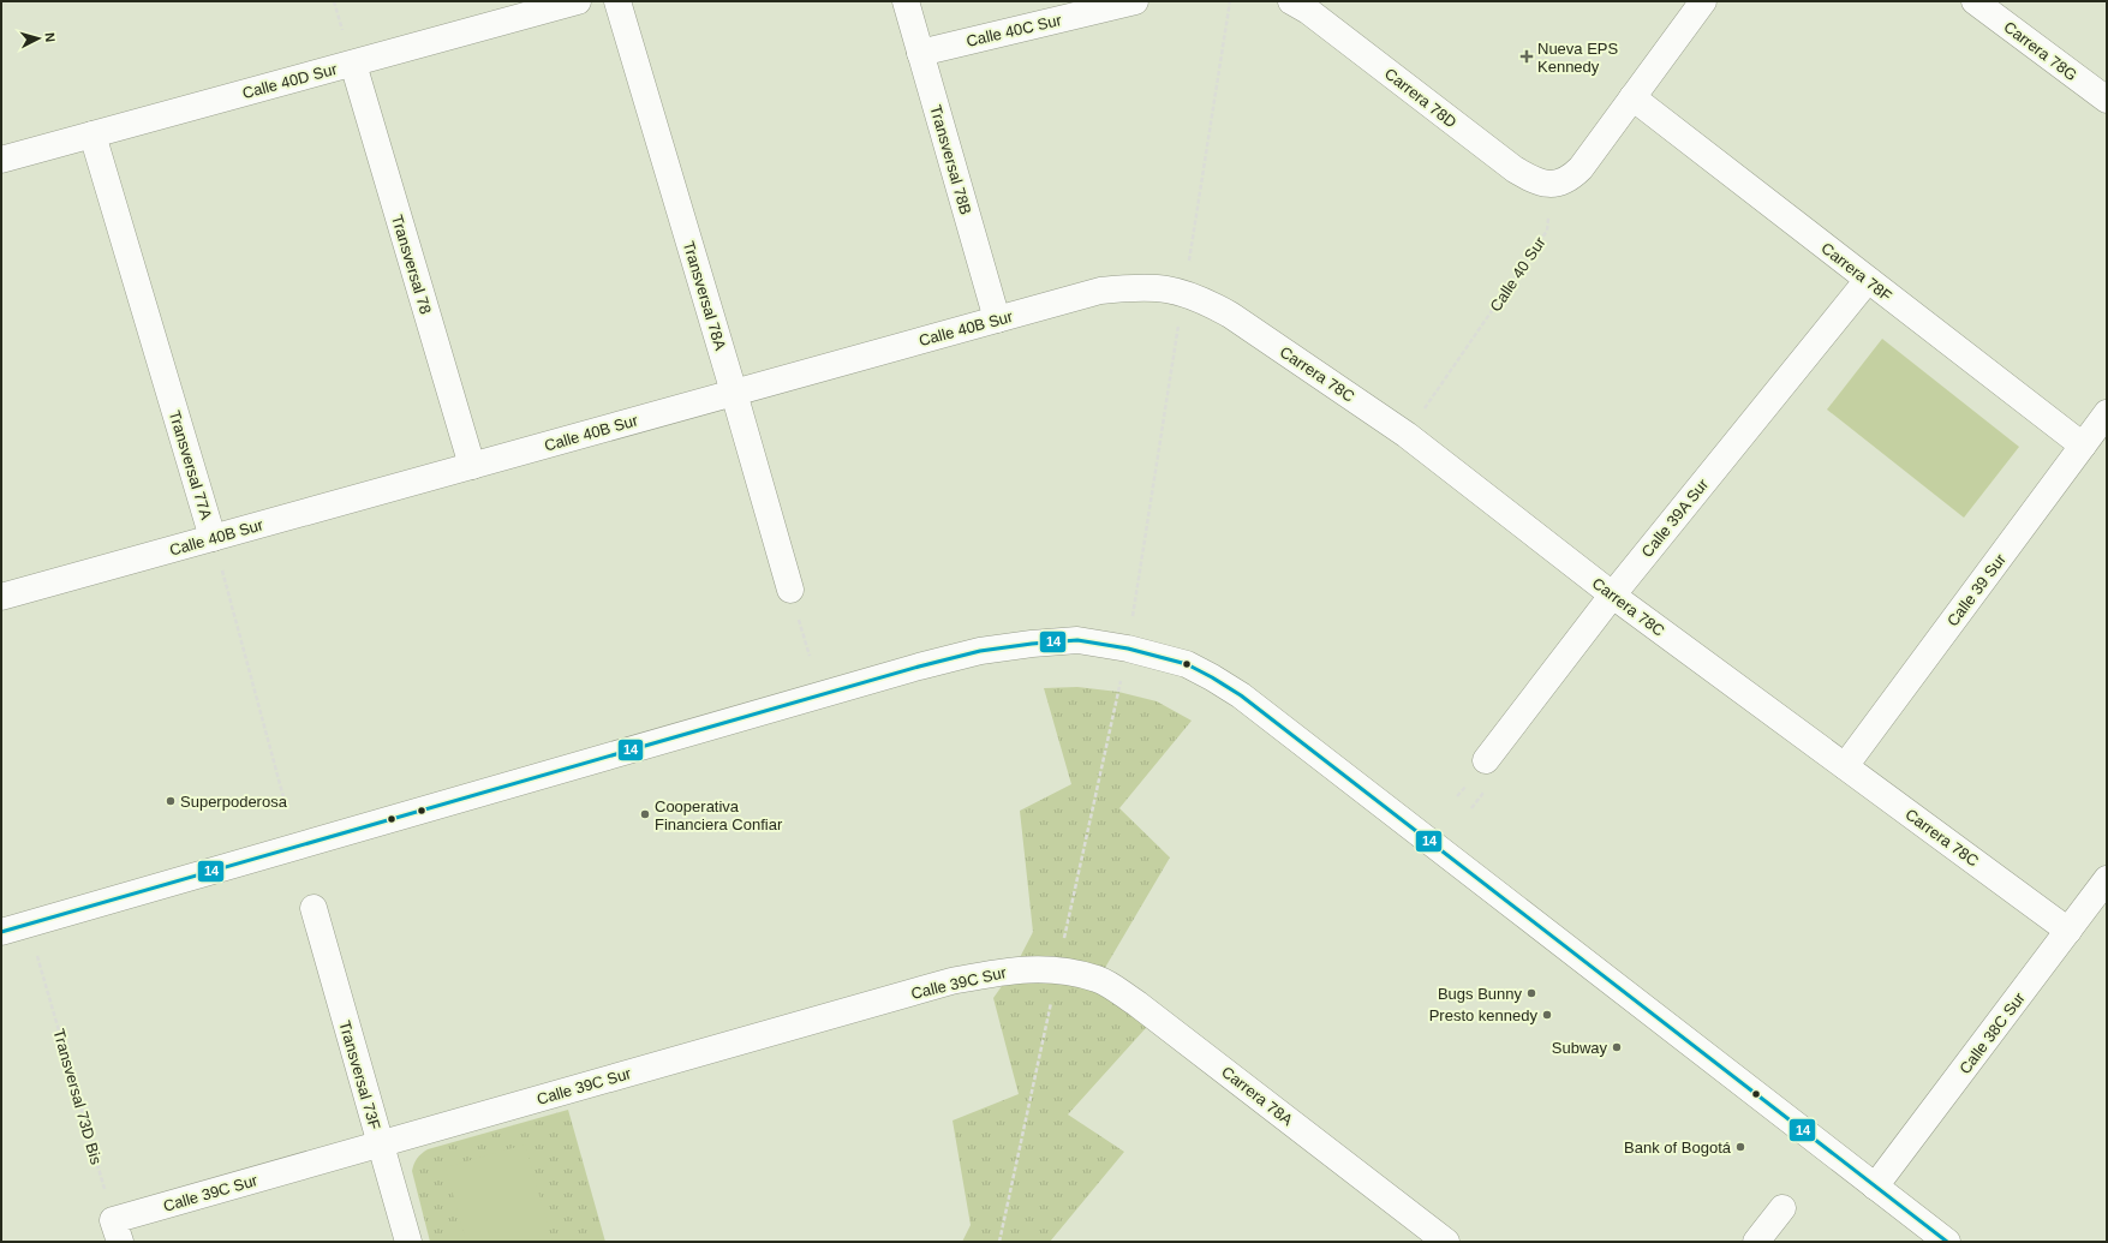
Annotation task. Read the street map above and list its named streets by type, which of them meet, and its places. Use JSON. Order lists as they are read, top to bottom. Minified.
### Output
{"streets":{"street":["Calle 40C Sur","Carrera 78G","Calle 40D Sur","Carrera 78D","Transversal 78B","Transversal 78","Carrera 78F","Transversal 78A","Calle 40B Sur","Carrera 78C","Transversal 77A","Calle 39A Sur","Calle 39 Sur","Calle 39C Sur","Calle 38C Sur","Transversal 73F","Carrera 78A"],"path":["Calle 40 Sur","Transversal 73D Bis"]},"crossings":[["Calle 40C Sur","Transversal 78B"],["Calle 40D Sur","Transversal 78"],["Calle 40D Sur","Transversal 77A"],["Carrera 78D","Calle 40 Sur"],["Transversal 78B","Calle 40B Sur"],["Transversal 78","Calle 40B Sur"],["Carrera 78F","Calle 39A Sur"],["Carrera 78F","Calle 39 Sur"],["Calle 40 Sur","Carrera 78C"],["Transversal 78A","Calle 40B Sur"],["Calle 40B Sur","Carrera 78C"],["Calle 40B Sur","Transversal 77A"],["Carrera 78C","Calle 39A Sur"],["Carrera 78C","Calle 39 Sur"],["Carrera 78C","Calle 38C Sur"],["Calle 39C Sur","Transversal 73F"],["Calle 39C Sur","Carrera 78A"],["Calle 39C Sur","Transversal 73D Bis"]],"places":{"health":["Nueva EPS Kennedy"],"other":["Superpoderosa","Cooperativa Financiera Confiar","Bugs Bunny","Presto kennedy","Subway","Bank of Bogotá"]},"lines":["transit line 14"],"north":"right"}
